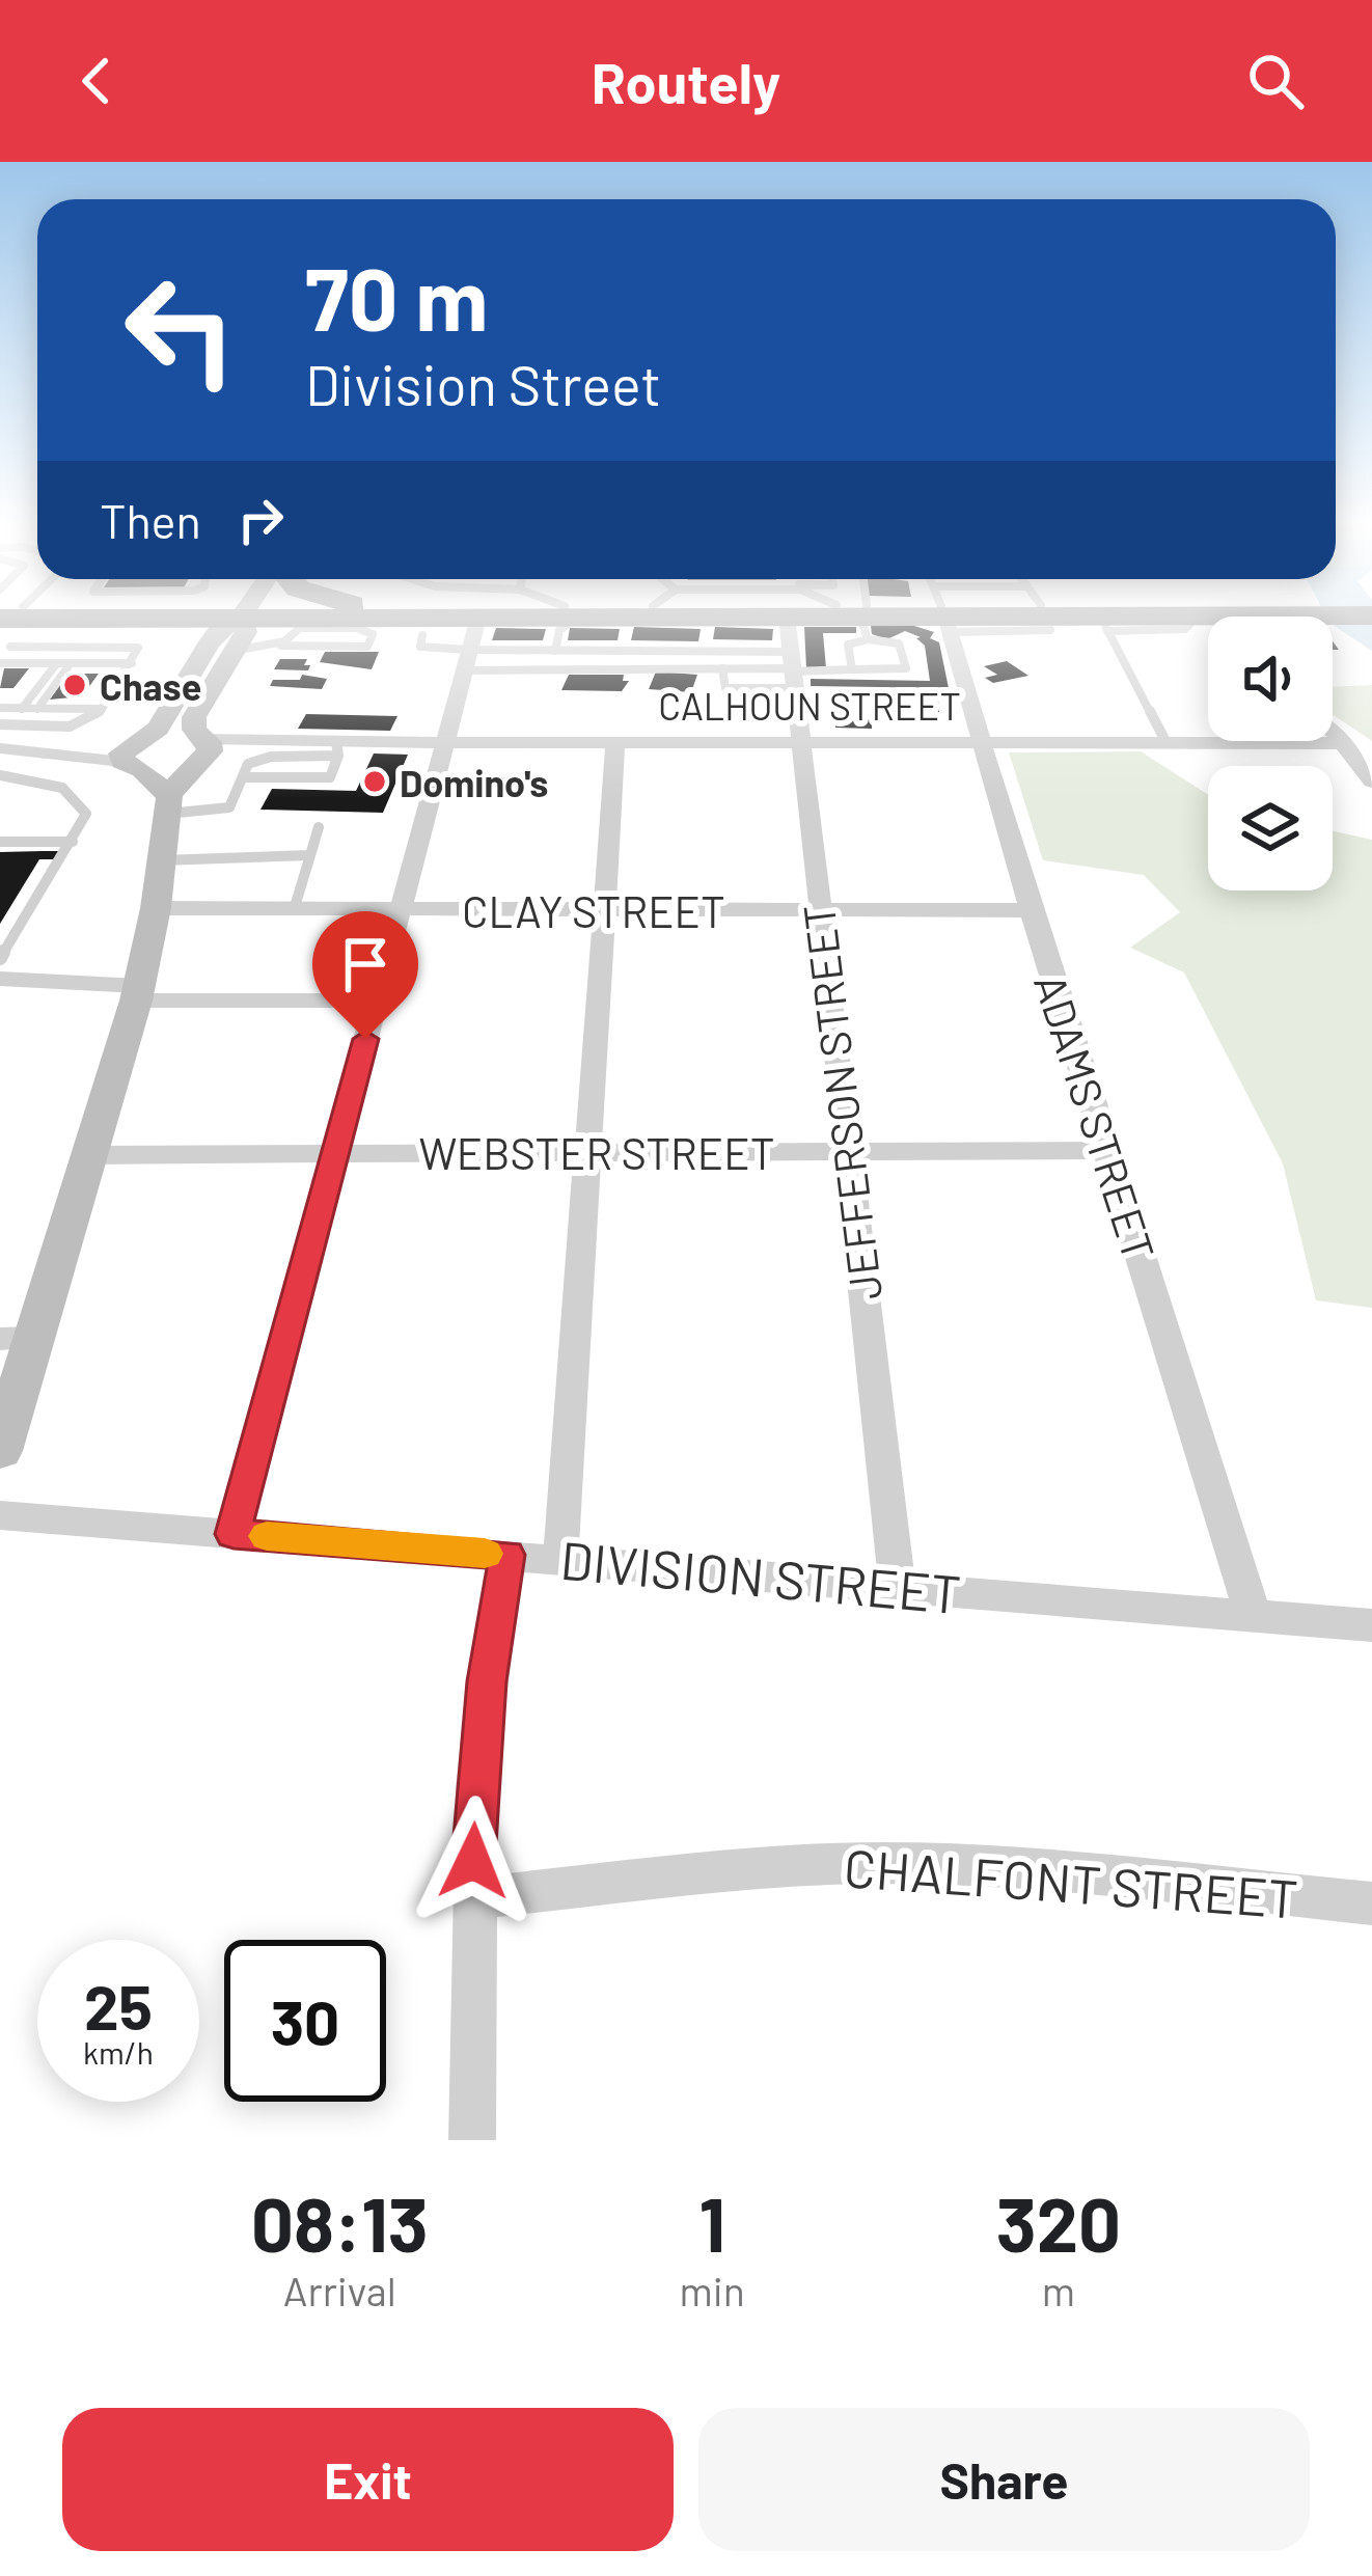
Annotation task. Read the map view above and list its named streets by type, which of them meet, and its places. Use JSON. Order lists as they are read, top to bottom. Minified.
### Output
{"streets":{"main road":["CALHOUN STREET"],"street":["CLAY STREET","JEFFERSON STREET","ADAMS STREET","WEBSTER STREET","DIVISION STREET","CHALFONT STREET"]},"crossings":[["CALHOUN STREET","JEFFERSON STREET"],["CALHOUN STREET","ADAMS STREET"],["CLAY STREET","JEFFERSON STREET"],["CLAY STREET","ADAMS STREET"],["JEFFERSON STREET","WEBSTER STREET"],["JEFFERSON STREET","DIVISION STREET"],["ADAMS STREET","WEBSTER STREET"],["ADAMS STREET","DIVISION STREET"]],"places":["Chase","Domino's"],"page":{"header":"Routely","turn":["70 m","Division Street"],"then":"Then","speed":"25 km/h","limit":"30","eta":["08:13","Arrival","1","min","320","m"],"buttons":["Exit","Share"]}}
